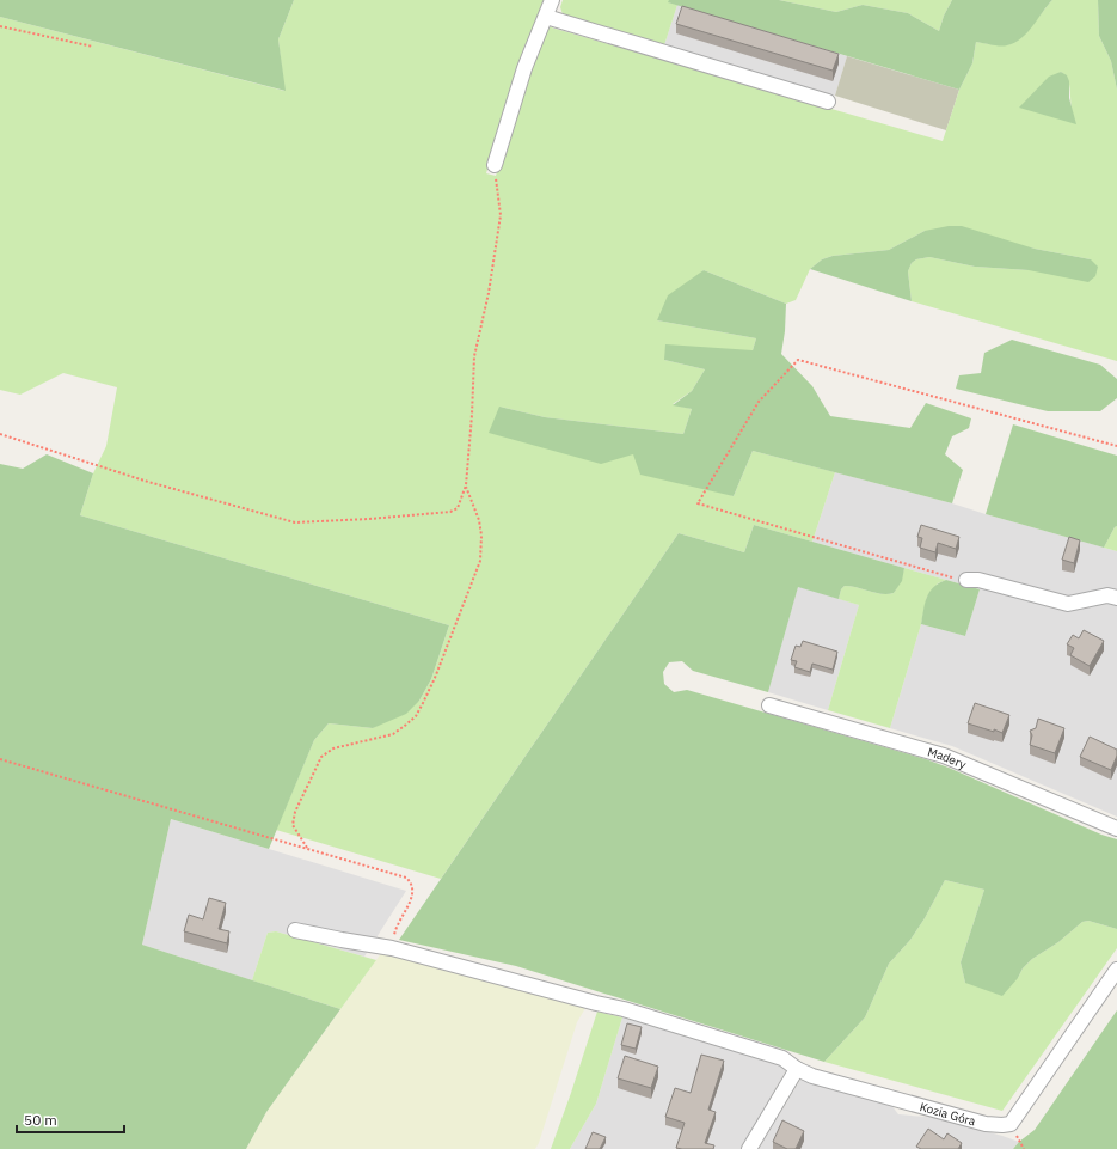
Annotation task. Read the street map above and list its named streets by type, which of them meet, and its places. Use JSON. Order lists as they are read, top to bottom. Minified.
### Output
{"streets":{"street":["Madery","Kozia Góra"]},"scale_bar":"50 m"}
